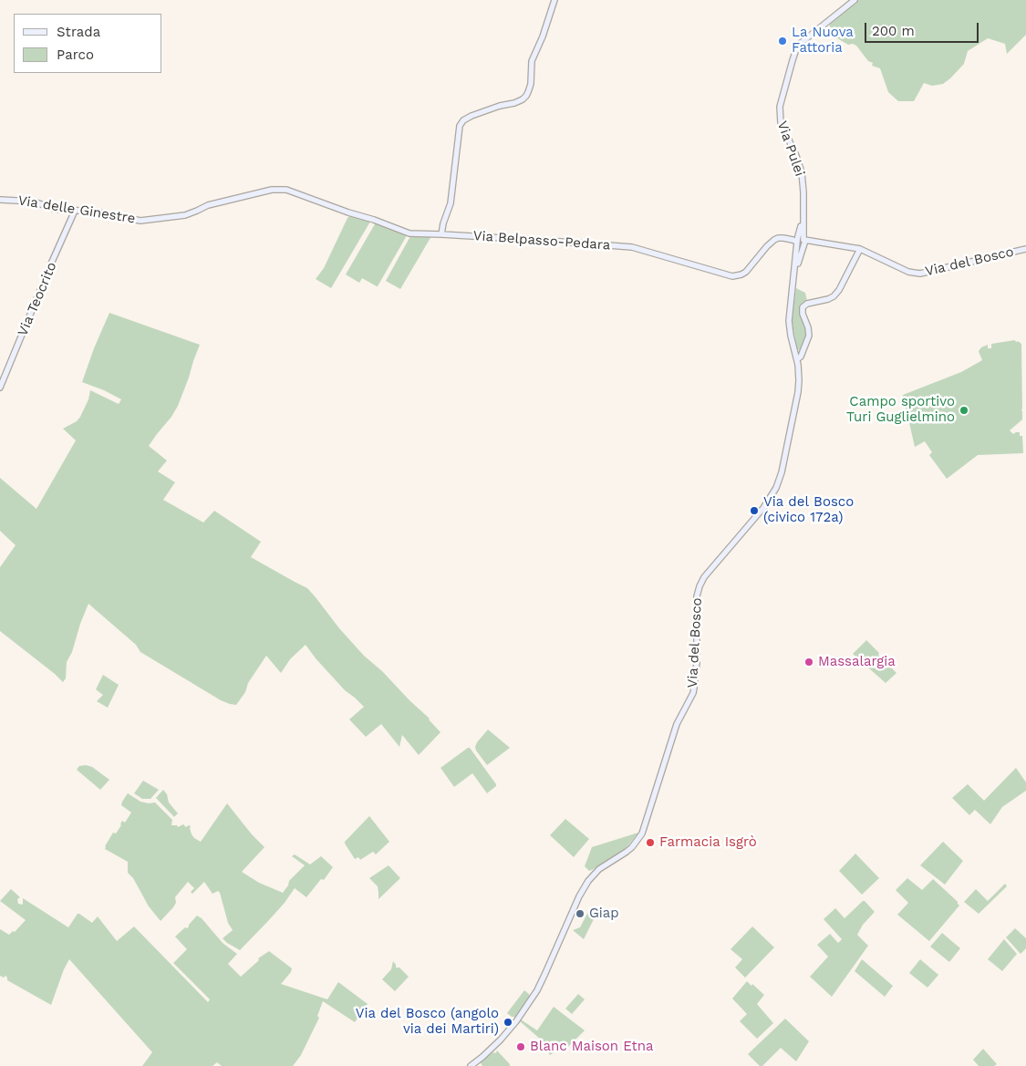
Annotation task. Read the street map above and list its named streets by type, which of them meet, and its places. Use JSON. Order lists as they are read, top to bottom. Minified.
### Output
{"streets":{"street":["Via Pulei","Via delle Ginestre","Via Belpasso-Pedara","Via del Bosco","Via Teocrito"]},"crossings":[["Via Pulei","Via del Bosco"],["Via delle Ginestre","Via Belpasso-Pedara"],["Via delle Ginestre","Via Teocrito"],["Via Belpasso-Pedara","Via del Bosco"]],"places":["La Nuova Fattoria","Campo sportivo Turi Guglielmino","Via del Bosco (civico 172a)","Massalargia","Farmacia Isgrò","Giap","Via del Bosco (angolo via dei Martiri)","Blanc Maison Etna"],"legend":["Strada","Parco"],"scale_bar":"200 m"}
